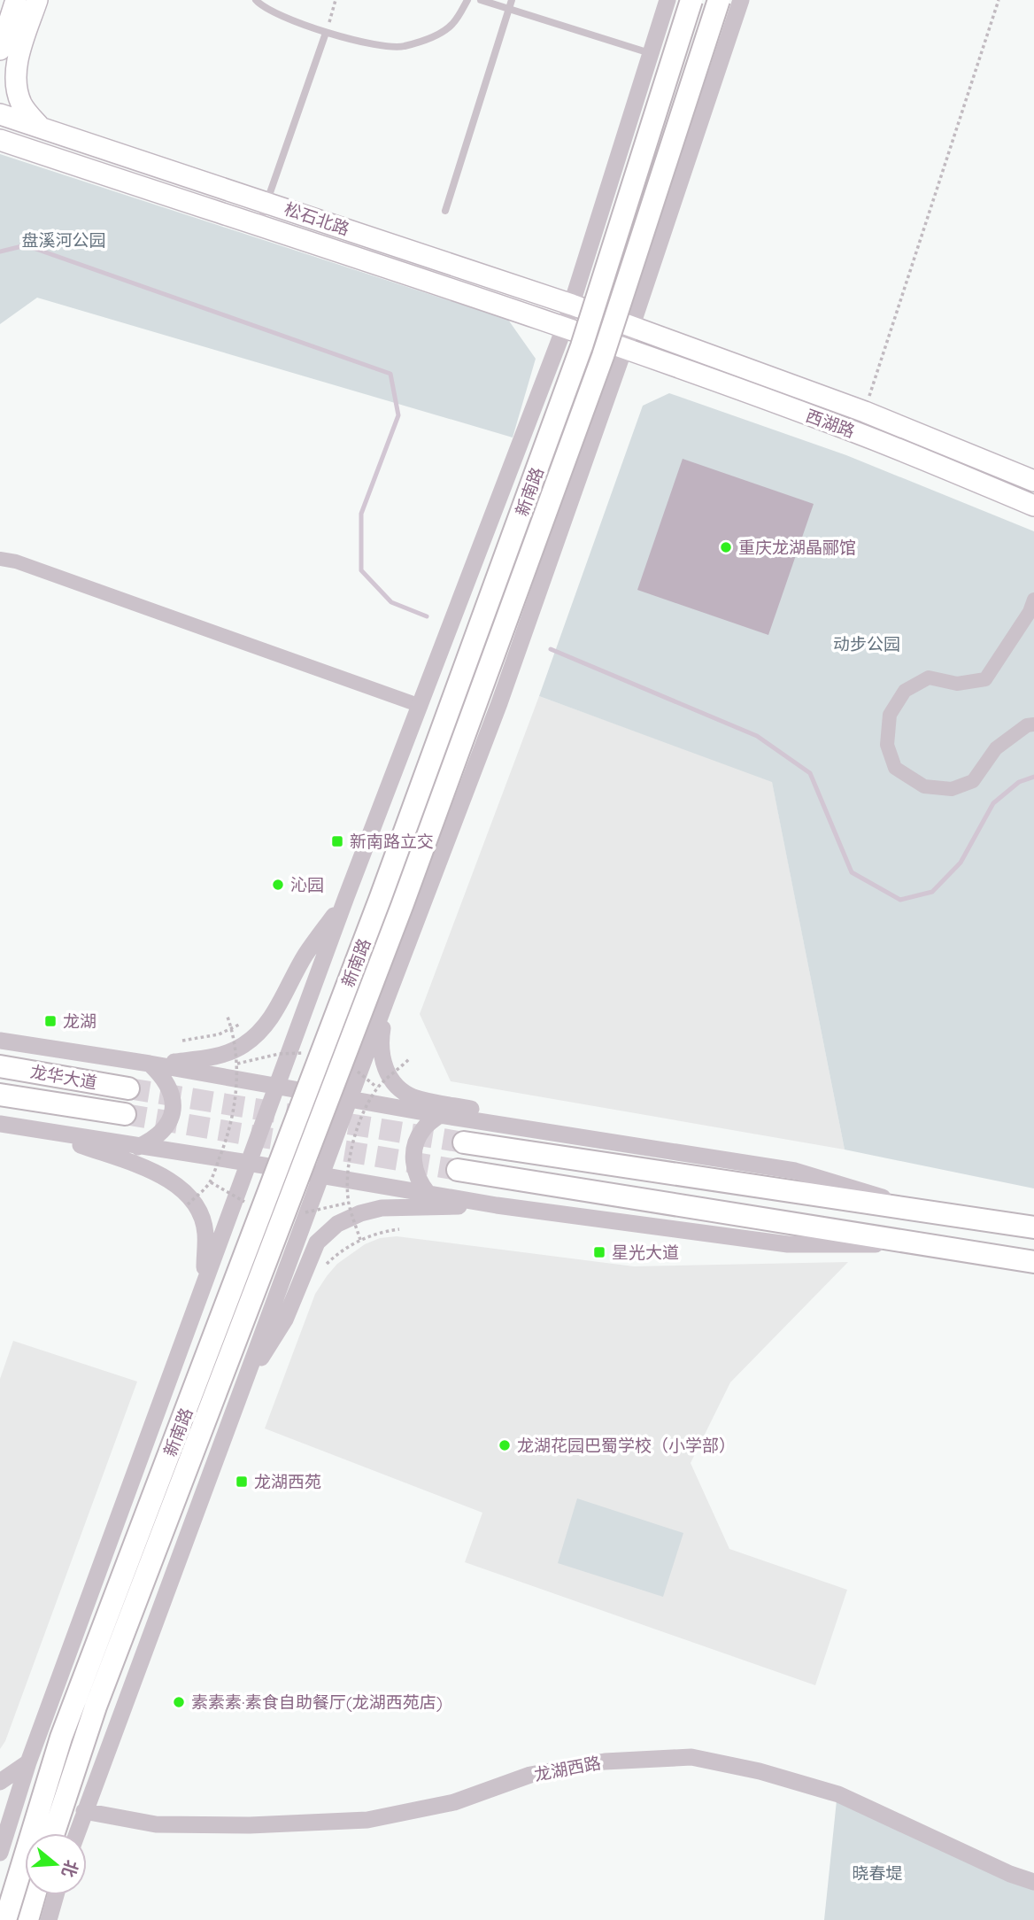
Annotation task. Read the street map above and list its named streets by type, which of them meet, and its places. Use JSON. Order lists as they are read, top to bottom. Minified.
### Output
{"streets":{"main road":["松石北路","西湖路","新南路","龙华大道"],"street":["龙湖西路"]},"crossings":[["松石北路","西湖路"],["松石北路","新南路"]],"parks":["盘溪河公园","动步公园","晓春堤"],"places":{"other":["重庆龙湖晶郦馆","沁园","龙湖花园巴蜀学校（小学部）","素素素·素食自助餐厅(龙湖西苑店)"],"transit":["新南路立交","龙湖","星光大道","龙湖西苑"]},"north":"right"}
